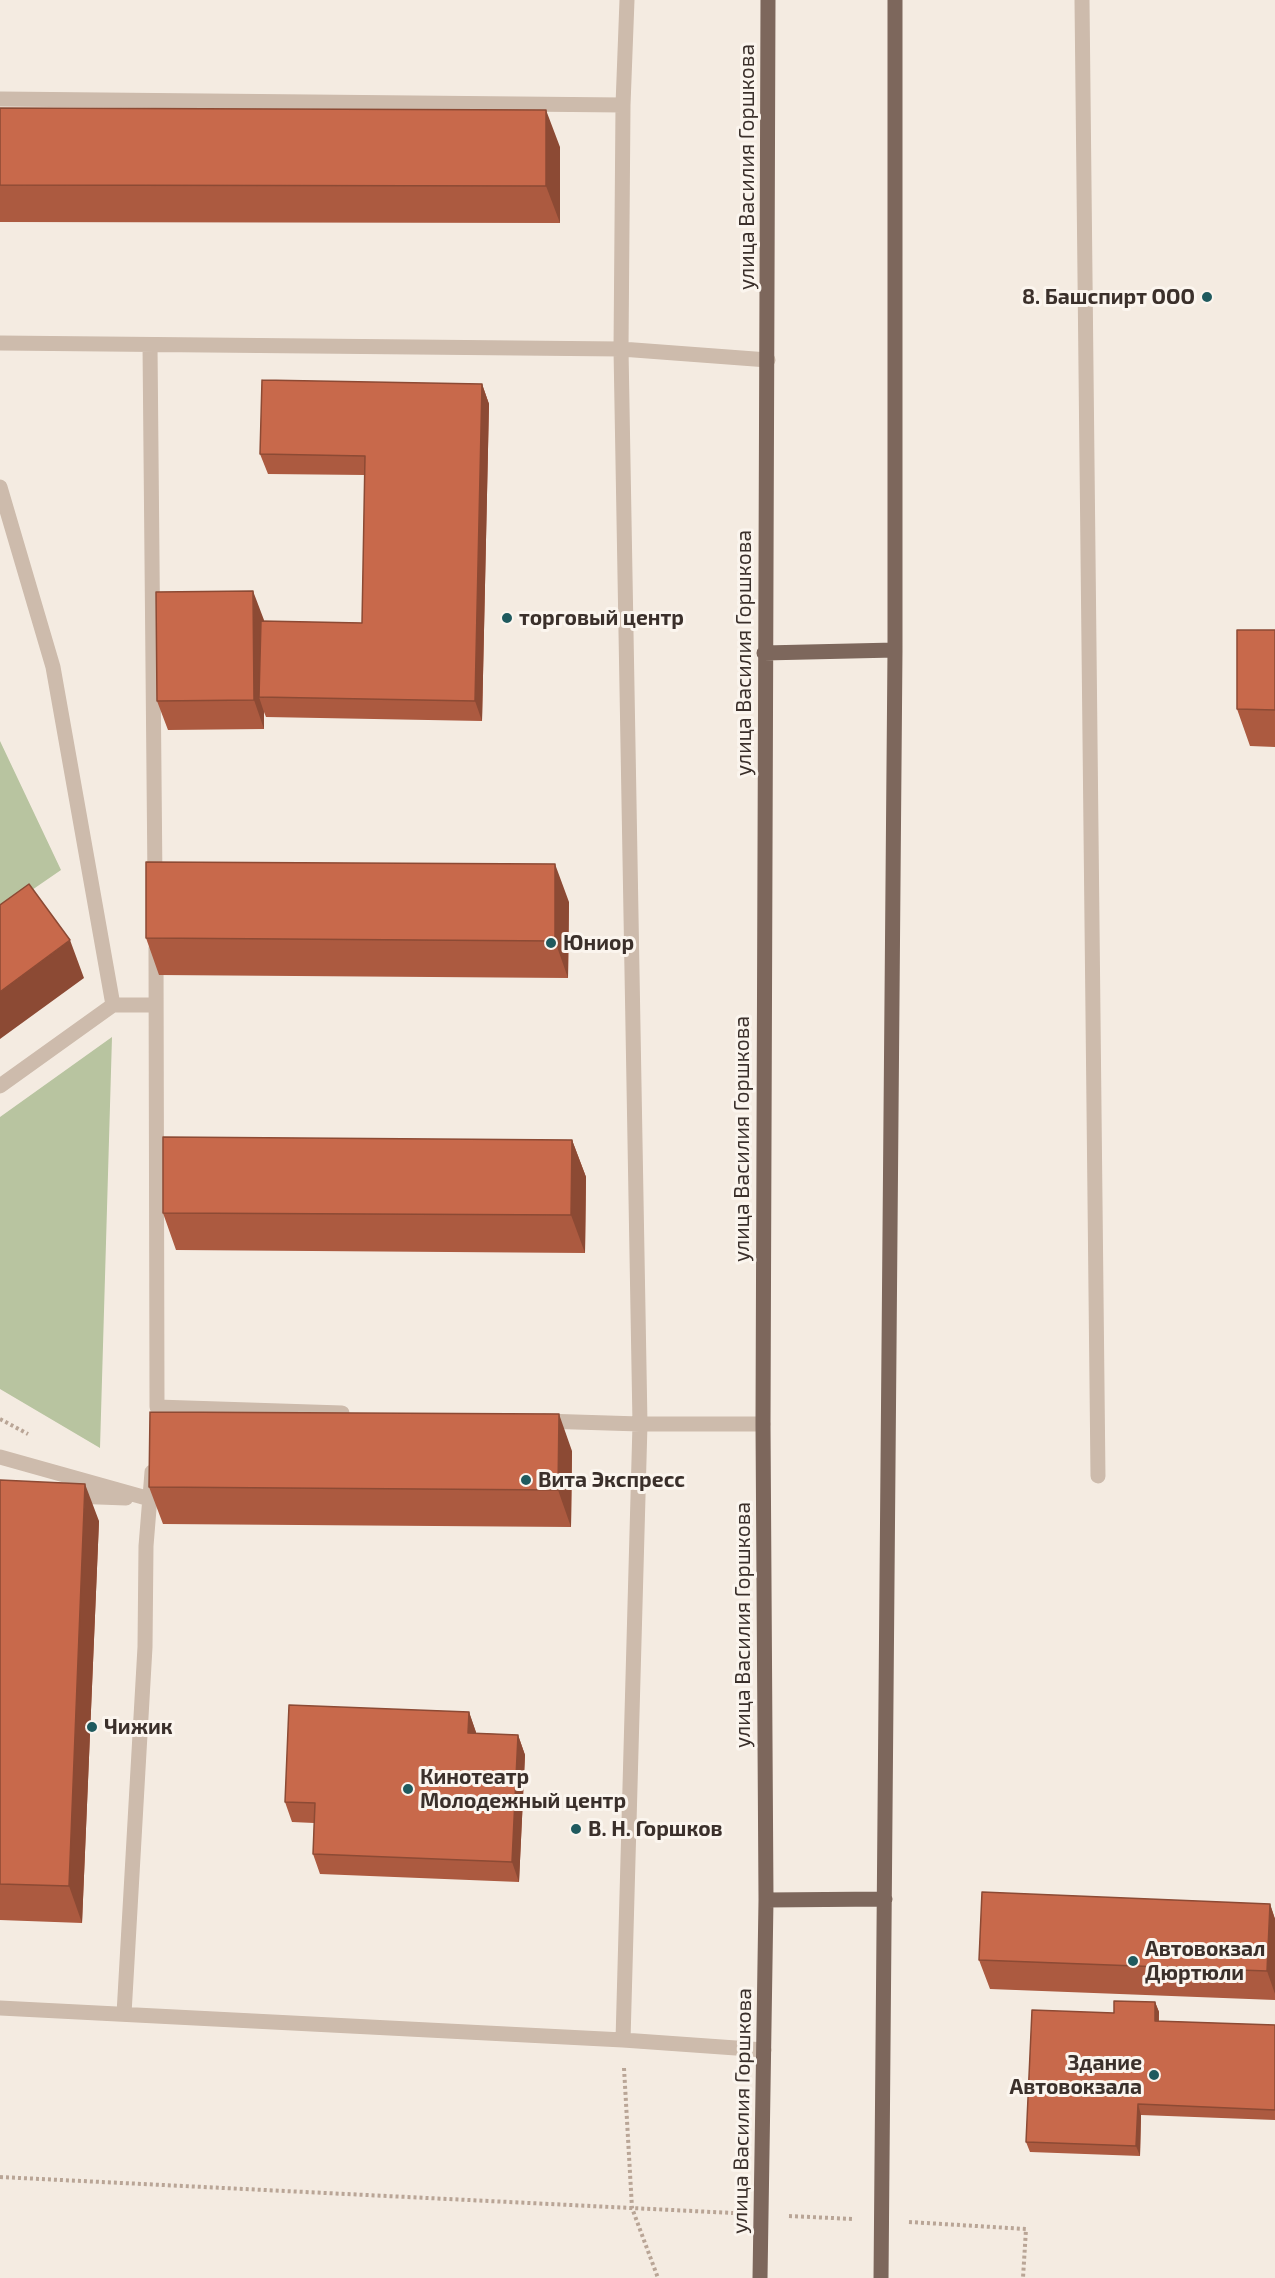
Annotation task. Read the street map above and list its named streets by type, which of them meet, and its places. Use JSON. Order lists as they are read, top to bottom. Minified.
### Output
{"streets":{"main road":["улица Василия Горшкова"]},"places":["8. Башспирт ООО","торговый центр","Юниор","Вита Экспресс","Чижик","Кинотеатр Молодежный центр","В. Н. Горшков","Автовокзал Дюртюли","Здание Автовокзала"]}
